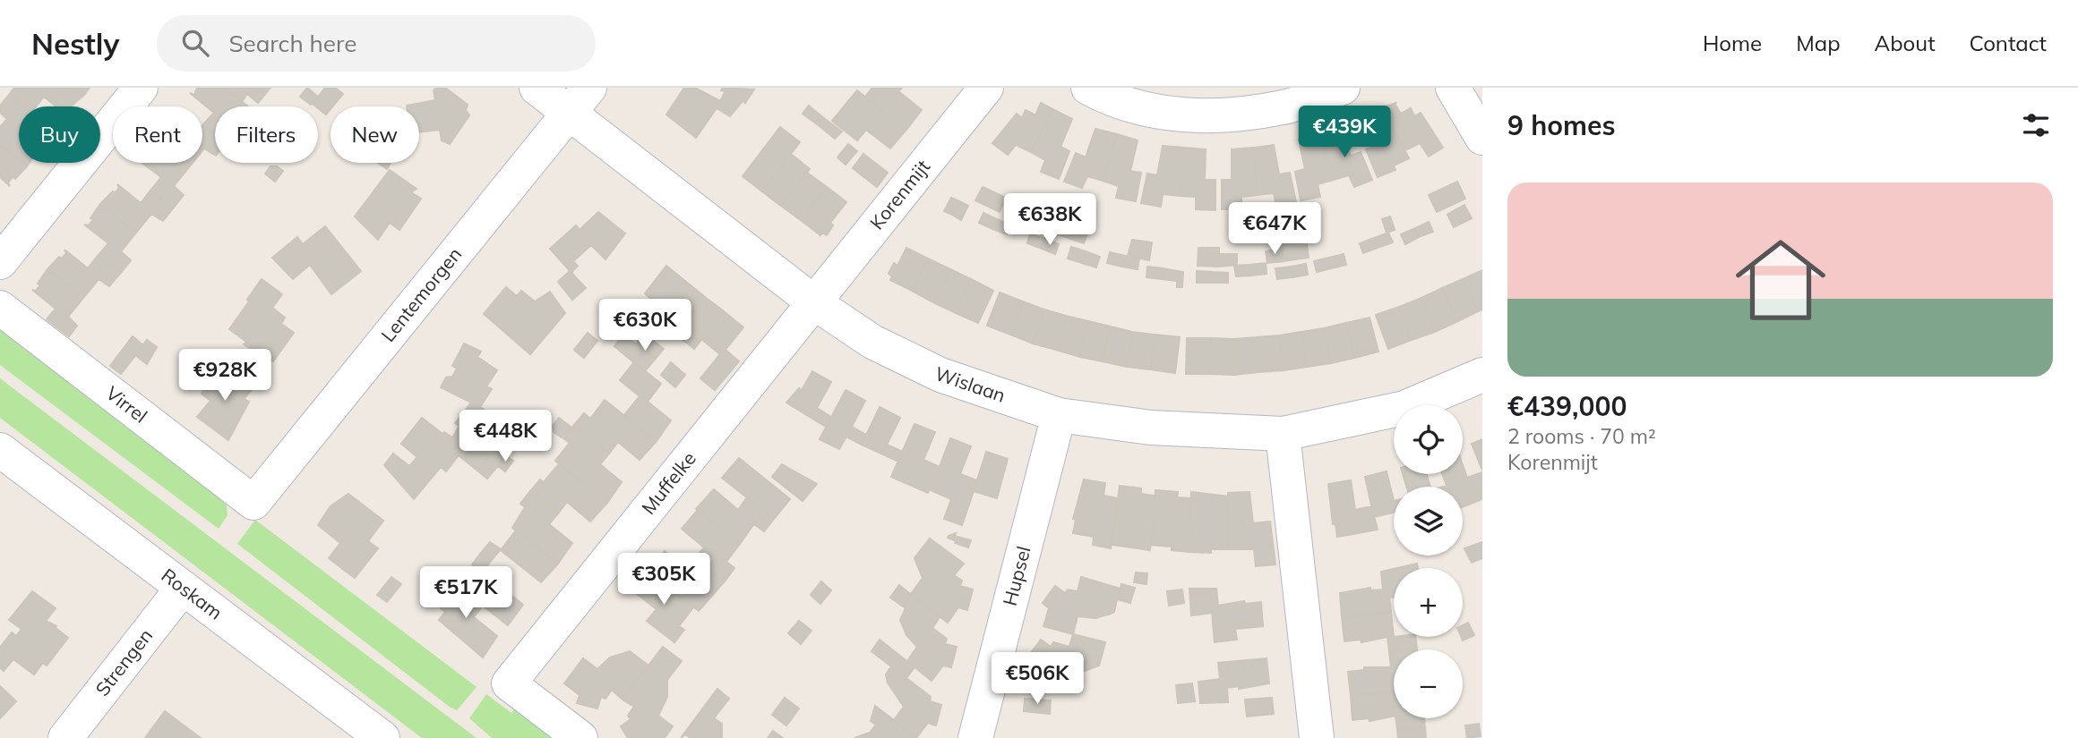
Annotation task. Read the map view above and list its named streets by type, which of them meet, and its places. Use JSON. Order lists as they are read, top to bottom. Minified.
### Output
{"streets":{"street":["Korenmijt","Lentemorgen","Wislaan","Virrel","Muffelke","Hupsel","Roskam","Strengen"]},"crossings":[["Korenmijt","Wislaan"],["Korenmijt","Muffelke"],["Lentemorgen","Wislaan"],["Lentemorgen","Virrel"],["Wislaan","Muffelke"],["Wislaan","Hupsel"],["Roskam","Strengen"]],"page":{"header":"Nestly","search":"Search here","nav":["Home","Map","About","Contact"],"heading":"9 homes","price":["€439K","€638K","€647K","€630K","€928K","€448K","€305K","€517K","€506K"],"chip":["Buy","Rent","Filters","New"],"list":[{"name":"€439,000","note":"2 rooms · 70 m² · Korenmijt"}],"map_buttons":["+","−"]}}
